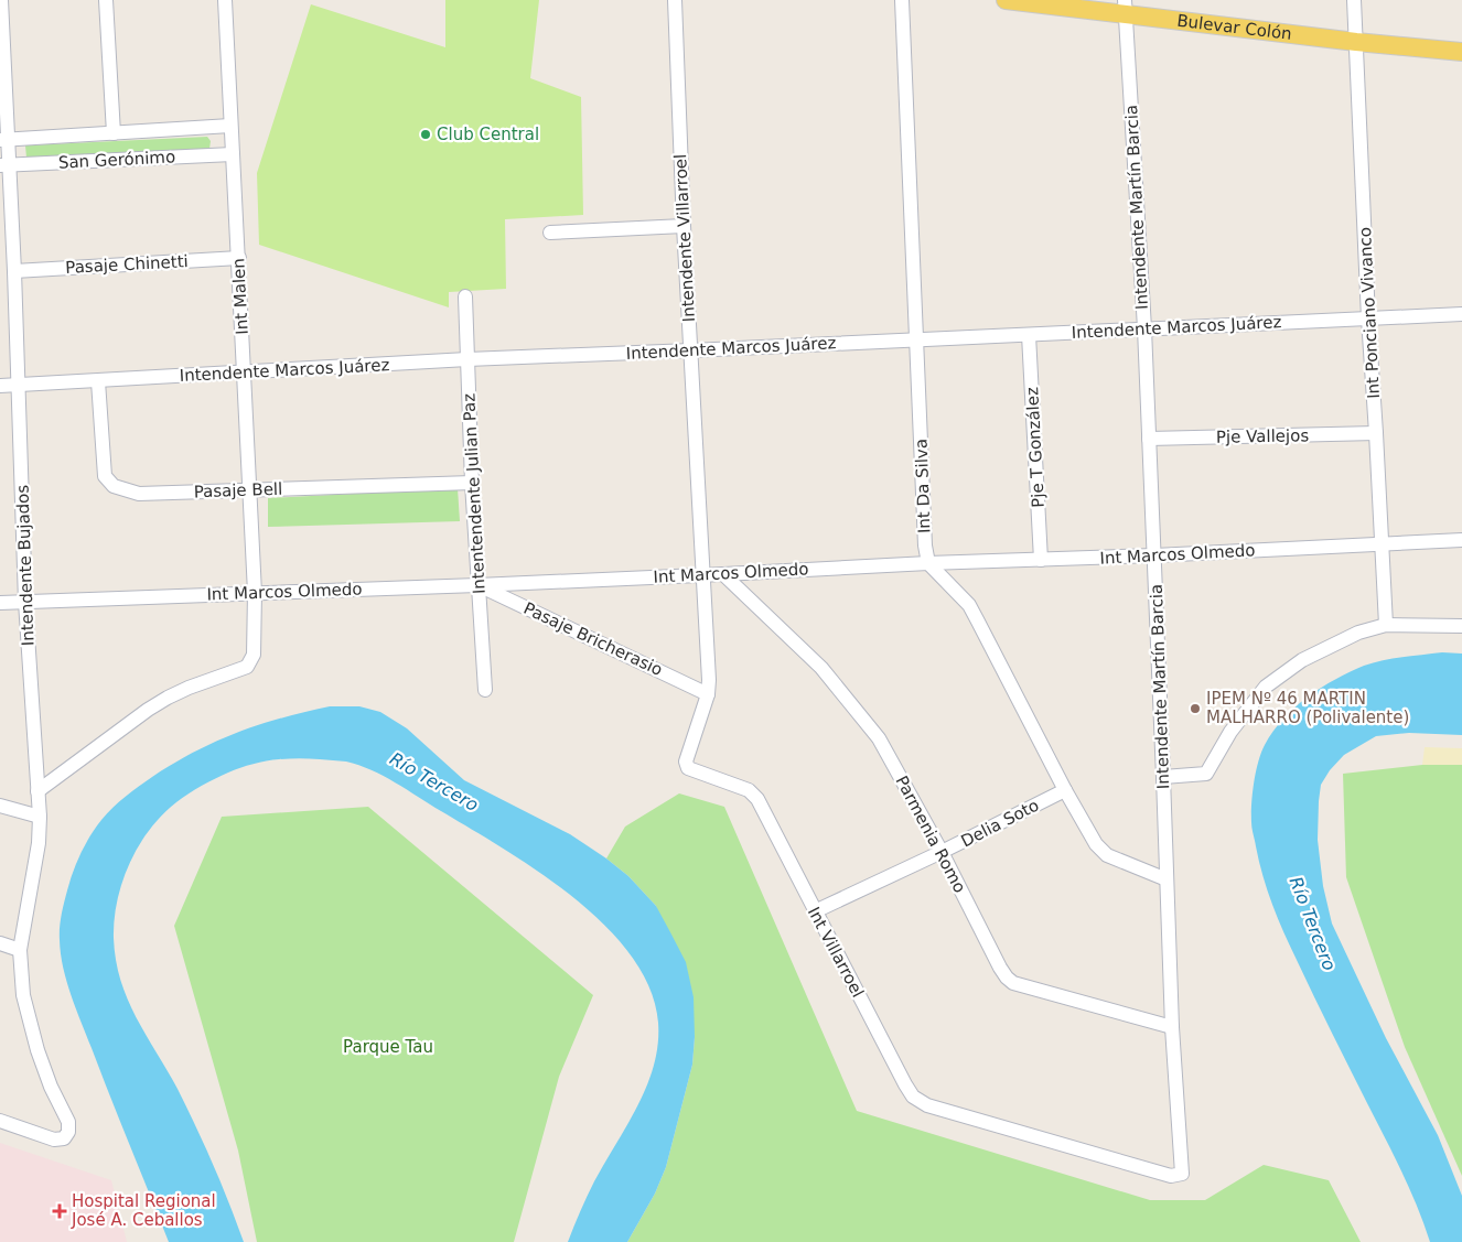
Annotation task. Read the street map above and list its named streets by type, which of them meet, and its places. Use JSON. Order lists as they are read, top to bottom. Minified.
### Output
{"streets":{"main road":["Bulevar Colón"],"street":["San Gerónimo","Intendente Martín Barcia","Intendente Villarroel","Pasaje Chinetti","Int Malen","Int Ponciano Vivanco","Intendente Marcos Juárez","Pje Vallejos","Pje T González","Int Da Silva","Pasaje Bell","Intentendente Julian Paz","Int Marcos Olmedo","Intendente Bujados","Pasaje Bricherasio","Delia Soto","Parmenia Romo","Int Villarroel"]},"crossings":[["Bulevar Colón","Intendente Martín Barcia"],["Bulevar Colón","Int Ponciano Vivanco"],["San Gerónimo","Int Malen"],["San Gerónimo","Intendente Bujados"],["Intendente Martín Barcia","Intendente Marcos Juárez"],["Intendente Martín Barcia","Pje Vallejos"],["Intendente Martín Barcia","Int Marcos Olmedo"],["Intendente Martín Barcia","Parmenia Romo"],["Intendente Martín Barcia","Int Villarroel"],["Intendente Villarroel","Intendente Marcos Juárez"],["Intendente Villarroel","Int Marcos Olmedo"],["Intendente Villarroel","Int Villarroel"],["Pasaje Chinetti","Int Malen"],["Pasaje Chinetti","Intendente Bujados"],["Int Malen","Intendente Marcos Juárez"],["Int Malen","Pasaje Bell"],["Int Malen","Int Marcos Olmedo"],["Int Malen","Intendente Bujados"],["Int Ponciano Vivanco","Intendente Marcos Juárez"],["Int Ponciano Vivanco","Pje Vallejos"],["Int Ponciano Vivanco","Int Marcos Olmedo"],["Intendente Marcos Juárez","Pje T González"],["Intendente Marcos Juárez","Int Da Silva"],["Intendente Marcos Juárez","Pasaje Bell"],["Intendente Marcos Juárez","Intentendente Julian Paz"],["Intendente Marcos Juárez","Intendente Bujados"],["Pje T González","Int Marcos Olmedo"],["Int Da Silva","Int Marcos Olmedo"],["Pasaje Bell","Intentendente Julian Paz"],["Intentendente Julian Paz","Int Marcos Olmedo"],["Intentendente Julian Paz","Pasaje Bricherasio"],["Int Marcos Olmedo","Intendente Bujados"],["Int Marcos Olmedo","Pasaje Bricherasio"],["Int Marcos Olmedo","Parmenia Romo"],["Int Marcos Olmedo","Int Villarroel"],["Pasaje Bricherasio","Int Villarroel"],["Delia Soto","Parmenia Romo"],["Delia Soto","Int Villarroel"]],"water":["Río Tercero"],"parks":["Parque Tau"],"places":{"other":["Club Central","IPEM Nº 46 MARTIN MALHARRO (Polivalente)"],"health":["Hospital Regional José A. Ceballos"]}}
